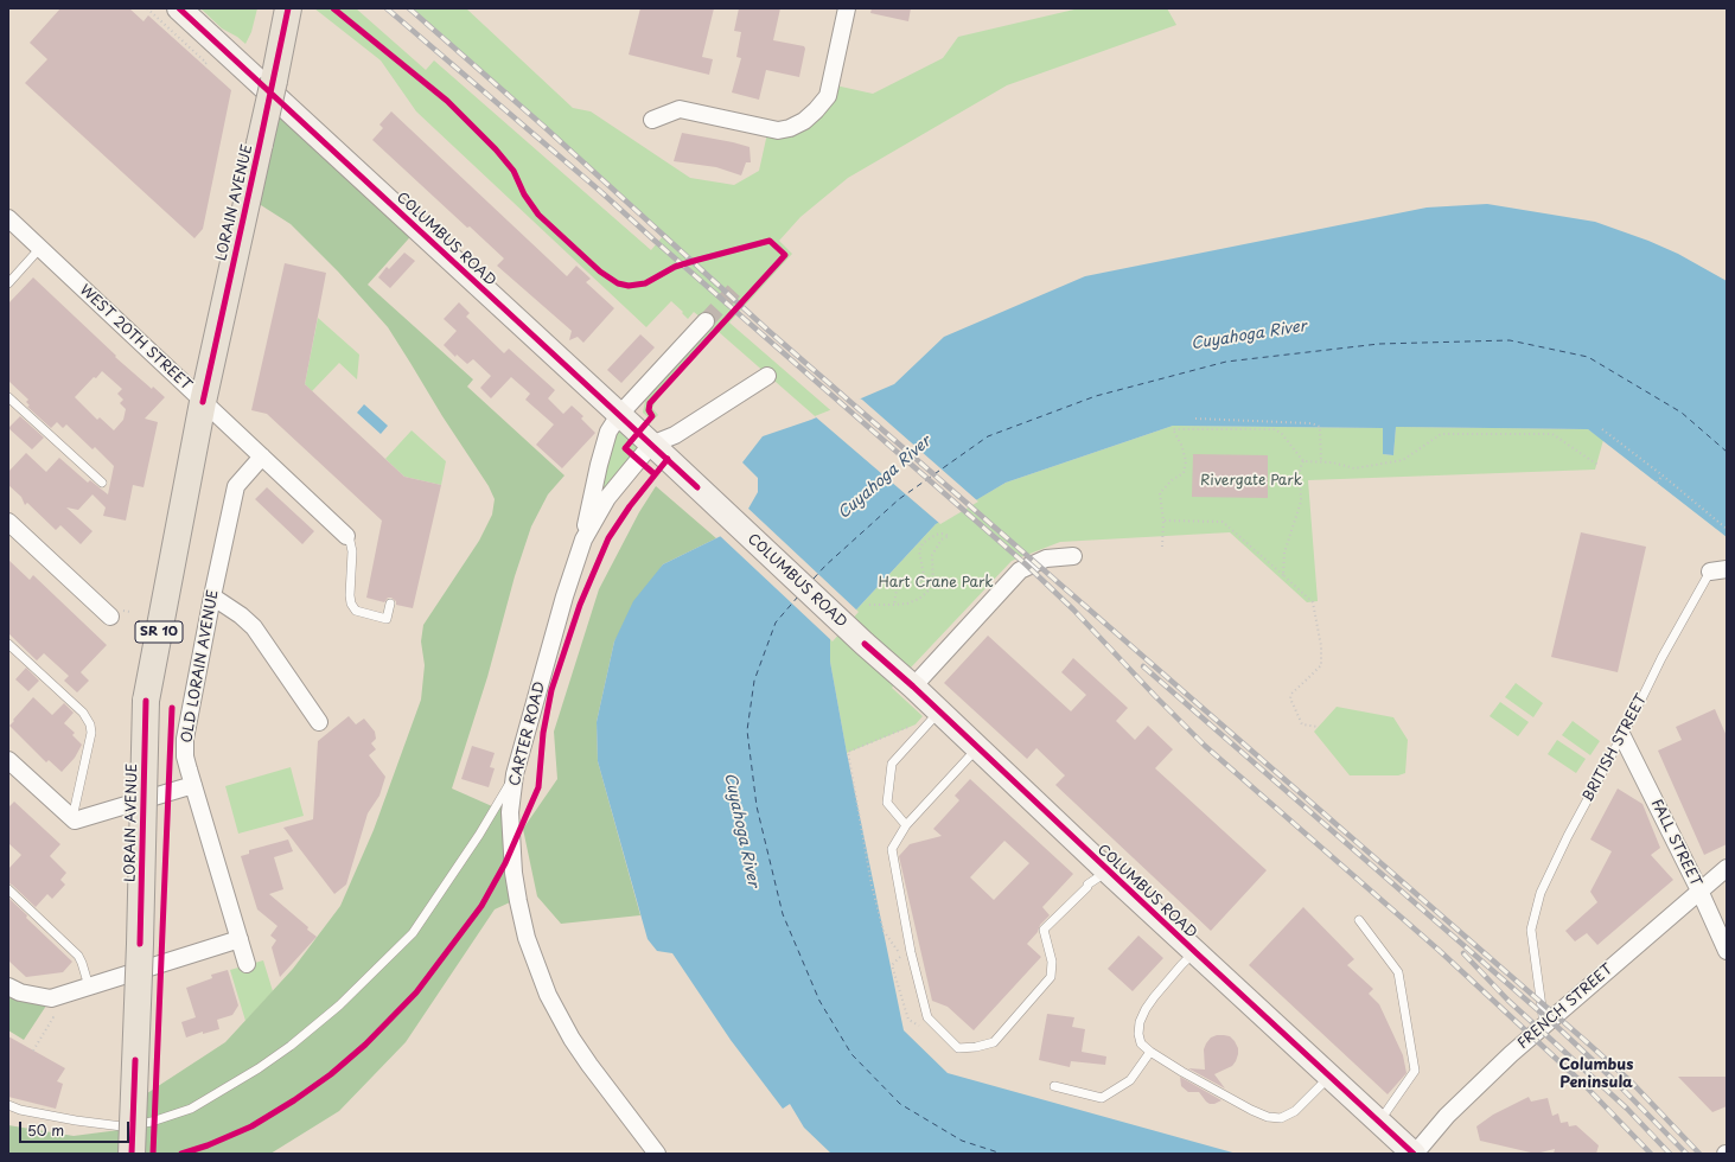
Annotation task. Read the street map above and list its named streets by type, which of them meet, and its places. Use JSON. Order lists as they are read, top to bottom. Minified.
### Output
{"streets":{"main road":["LORAIN AVENUE","SR 10"],"street":["COLUMBUS ROAD","WEST 20TH STREET","OLD LORAIN AVENUE","CARTER ROAD","FALL STREET","FRENCH STREET"],"lane":["BRITISH STREET"]},"crossings":[["LORAIN AVENUE","WEST 20TH STREET"],["COLUMBUS ROAD","CARTER ROAD"],["COLUMBUS ROAD","FRENCH STREET"],["WEST 20TH STREET","OLD LORAIN AVENUE"],["BRITISH STREET","FALL STREET"],["BRITISH STREET","FRENCH STREET"],["FALL STREET","FRENCH STREET"]],"districts":["Columbus Peninsula"],"water":["Cuyahoga River"],"parks":["Rivergate Park","Hart Crane Park"],"scale_bar":"50 m"}
